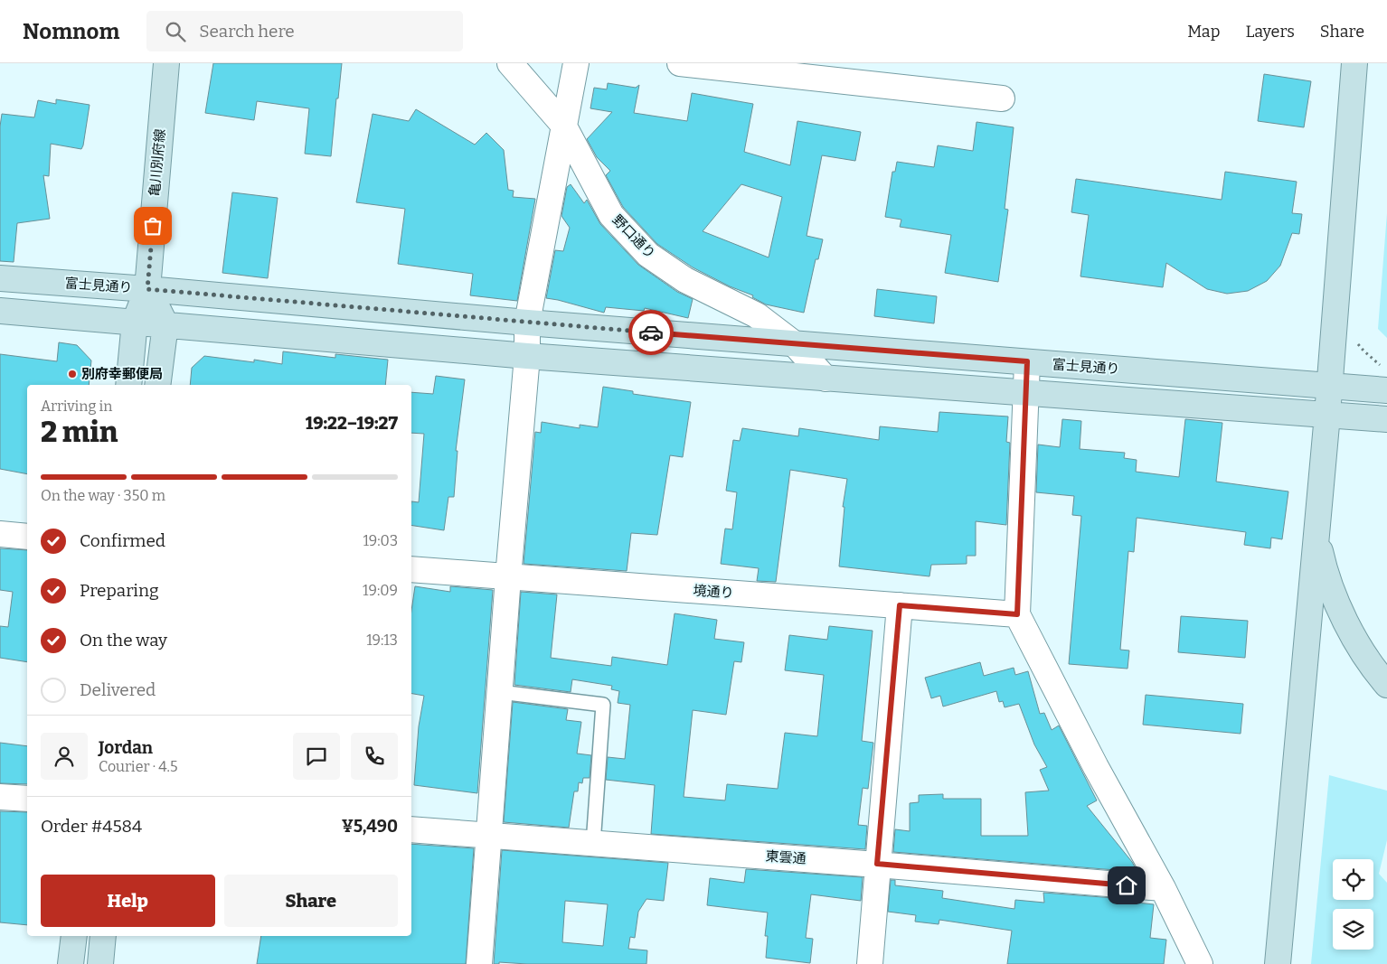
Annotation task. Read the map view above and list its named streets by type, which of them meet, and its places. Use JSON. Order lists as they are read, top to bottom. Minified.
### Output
{"streets":{"street":["亀川別府線","野口通り","富士見通り","境通り","東雲通"]},"crossings":[["亀川別府線","富士見通り"],["野口通り","富士見通り"]],"places":["別府幸郵便局"],"page":{"header":"Nomnom","search":"Search here","nav":["Map","Layers","Share"],"heading":["2 min","Arriving in","19:22–19:27"],"panel":["Jordan","Courier · 4.5","Order #4584","¥5,490"],"bar":"On the way · 350 m","list":[["Confirmed","19:03"],["Preparing","19:09"],["On the way","19:13"],"Delivered"],"buttons":["Help","Share"]}}
